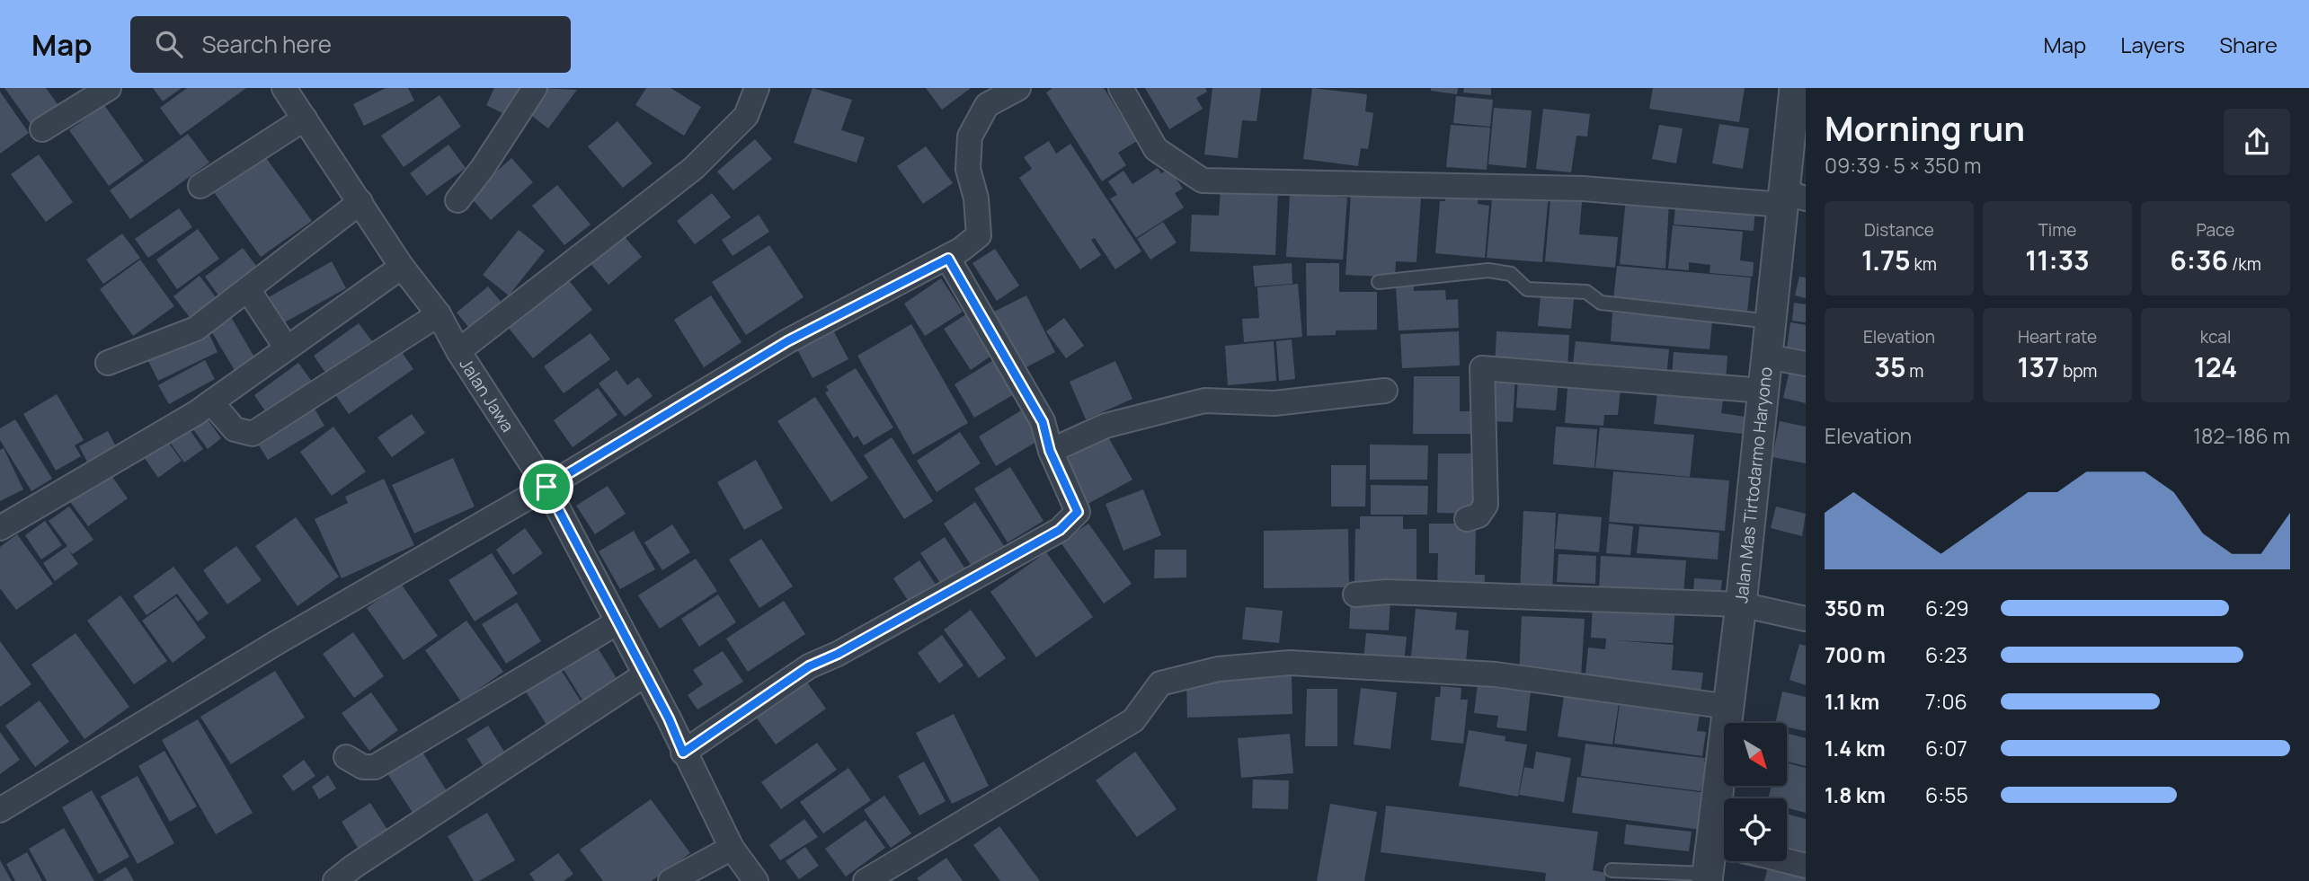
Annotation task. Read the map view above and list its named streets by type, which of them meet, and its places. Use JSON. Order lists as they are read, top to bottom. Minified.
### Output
{"streets":{"street":["Jalan Jawa","Jalan Mas Tirtodarmo Haryono"]},"north":"bottom right","page":{"header":"Map","search":"Search here","nav":["Map","Layers","Share"],"heading":["Morning run","09:39 · 5 × 350 m"],"stats":[["Distance","1.75 km"],["Time","11:33"],["Pace","6:36 /km"],["Elevation","35 m"],["Heart rate","137 bpm"],["kcal","124"]],"chart":["Elevation","182–186 m"],"list":[{"name":"350 m","note":"6:29"},{"name":"700 m","note":"6:23"},{"name":"1.1 km","note":"7:06"},{"name":"1.4 km","note":"6:07"},{"name":"1.8 km","note":"6:55"}]}}
